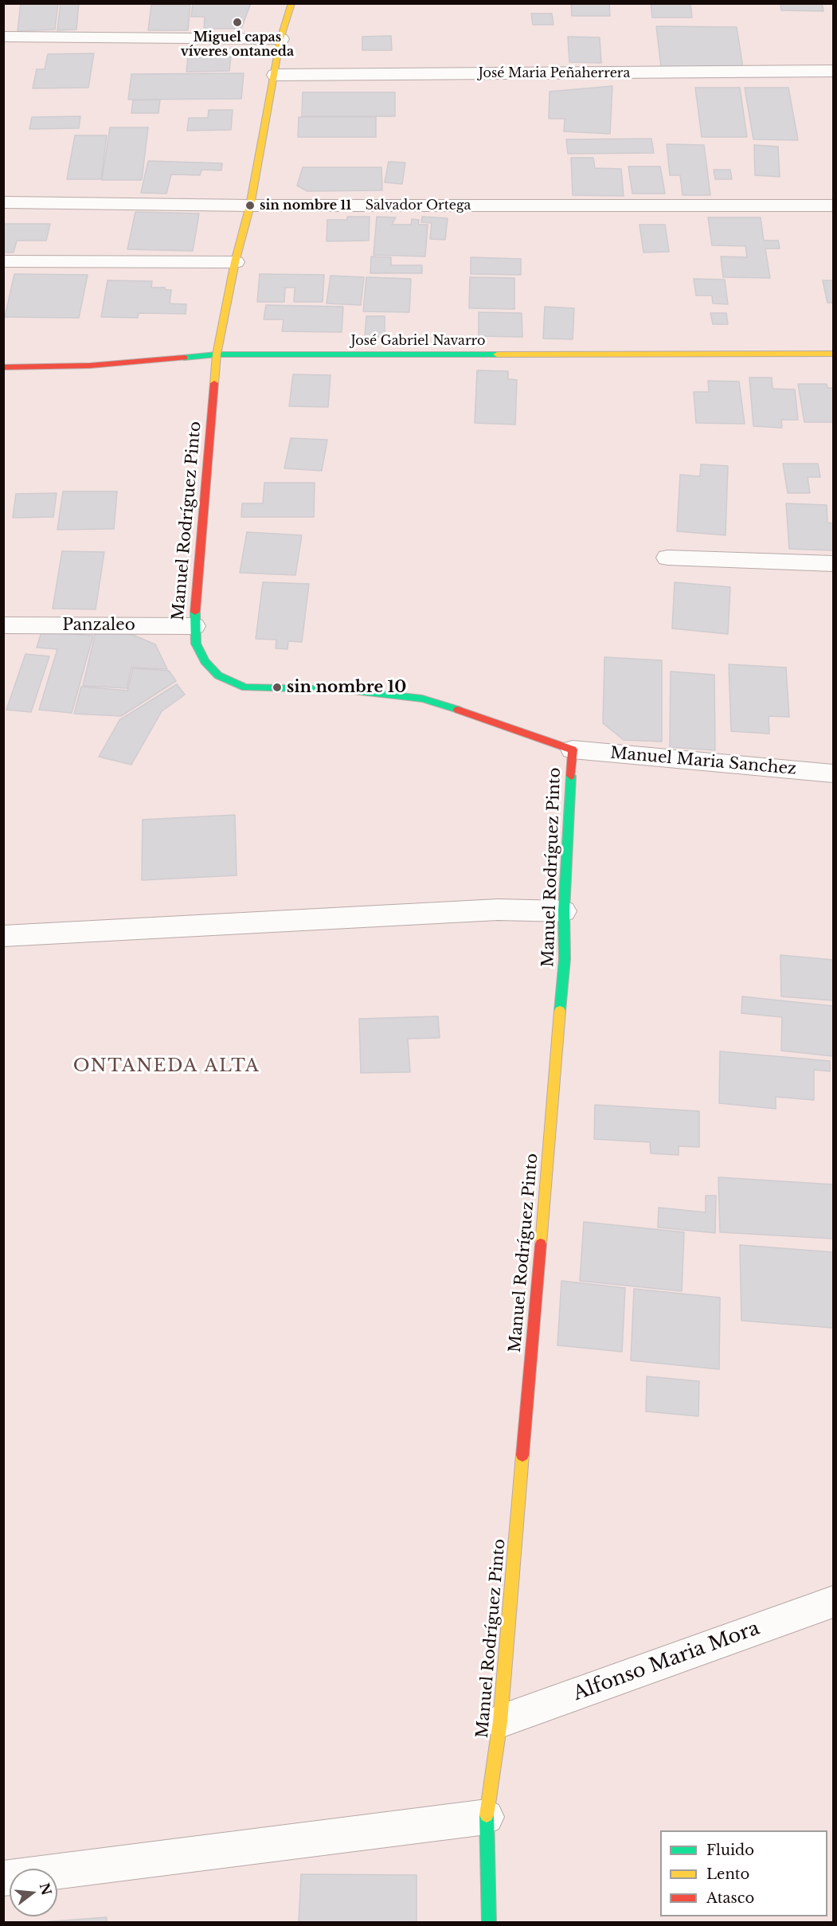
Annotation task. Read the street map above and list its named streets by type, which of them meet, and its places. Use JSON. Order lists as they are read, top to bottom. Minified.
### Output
{"streets":{"street":["José Maria Peñaherrera","Salvador Ortega","José Gabriel Navarro","Manuel Rodríguez Pinto","Panzaleo","Manuel Maria Sanchez","Alfonso Maria Mora"]},"crossings":[["José Maria Peñaherrera","Manuel Rodríguez Pinto"],["Salvador Ortega","Manuel Rodríguez Pinto"],["José Gabriel Navarro","Manuel Rodríguez Pinto"],["Manuel Rodríguez Pinto","Panzaleo"],["Manuel Rodríguez Pinto","Manuel Maria Sanchez"],["Manuel Rodríguez Pinto","Alfonso Maria Mora"]],"districts":["ONTANEDA ALTA"],"places":["Miguel capas víveres ontaneda","sin nombre 11","sin nombre 10"],"legend":["Fluido","Lento","Atasco"],"north":"right"}
